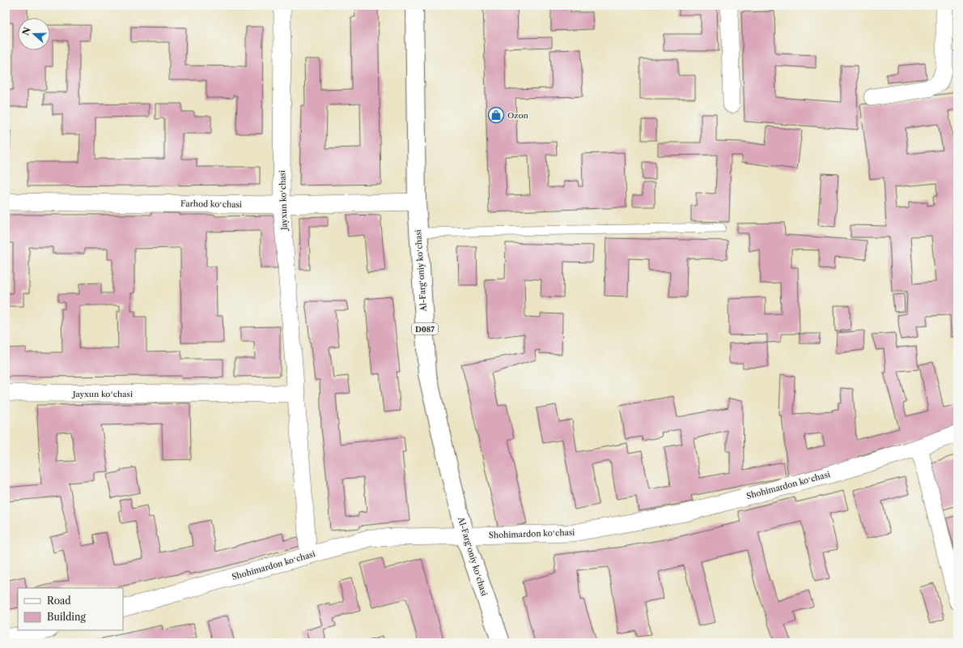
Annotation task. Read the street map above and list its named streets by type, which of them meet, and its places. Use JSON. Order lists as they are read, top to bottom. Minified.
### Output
{"streets":{"main road":["Al-Fargʻoniy koʻchasi","D087"],"street":["Jayxun koʻchasi","Farhod koʻchasi","Shohimardon koʻchasi"]},"crossings":[["Jayxun koʻchasi","Farhod koʻchasi"],["Jayxun koʻchasi","Shohimardon koʻchasi"],["Farhod koʻchasi","Al-Fargʻoniy koʻchasi"],["Al-Fargʻoniy koʻchasi","Shohimardon koʻchasi"]],"places":{"shop":["Ozon"]},"legend":["Road","Building"],"north":"left"}
